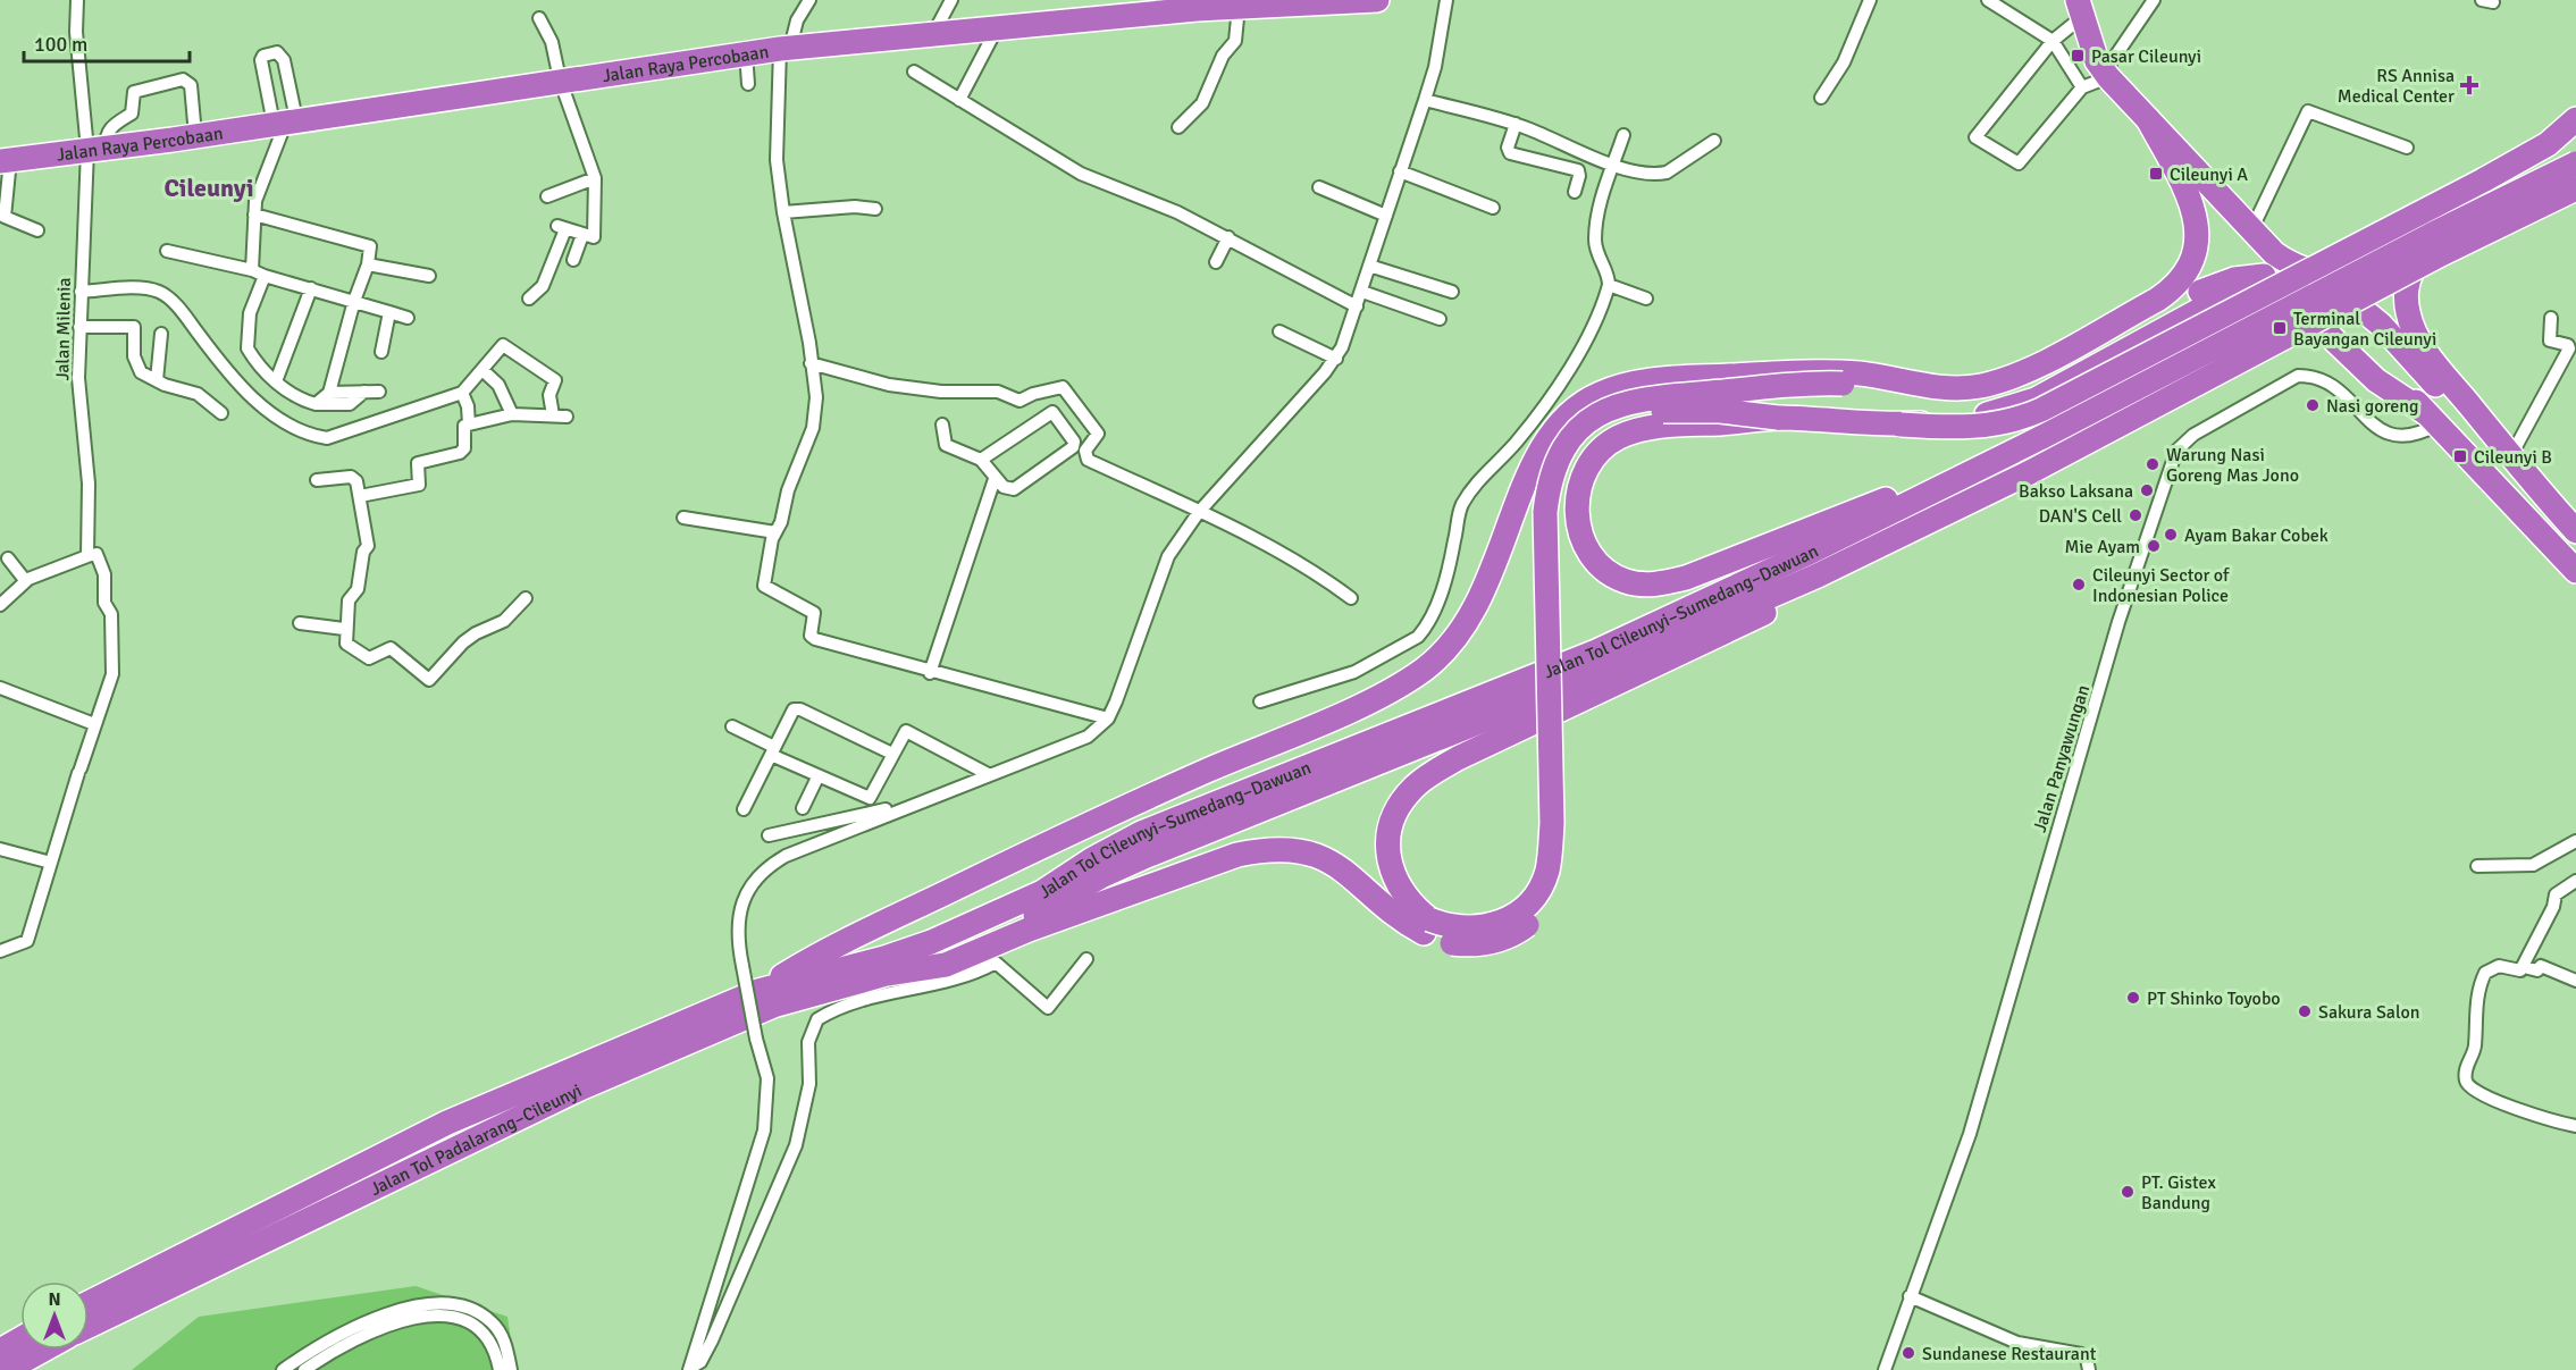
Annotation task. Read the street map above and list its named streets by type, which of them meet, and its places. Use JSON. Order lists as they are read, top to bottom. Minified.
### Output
{"streets":{"highway":["Jalan Raya Percobaan","Jalan Tol Cileunyi–Sumedang–Dawuan","Jalan Tol Padalarang–Cileunyi"],"street":["Jalan Milenia","Jalan Panyawungan"]},"crossings":[["Jalan Raya Percobaan","Jalan Milenia"],["Jalan Tol Cileunyi–Sumedang–Dawuan","Jalan Tol Padalarang–Cileunyi"]],"districts":["Cileunyi"],"places":{"transit":["Pasar Cileunyi","Cileunyi A","Terminal Bayangan Cileunyi","Cileunyi B"],"health":["RS Annisa Medical Center"],"other":["Nasi goreng","Warung Nasi Goreng Mas Jono","Bakso Laksana","DAN'S Cell","Ayam Bakar Cobek","Mie Ayam","Cileunyi Sector of Indonesian Police","PT Shinko Toyobo","Sakura Salon","PT. Gistex Bandung","Sundanese Restaurant"]},"scale_bar":"100 m","north":"top"}
